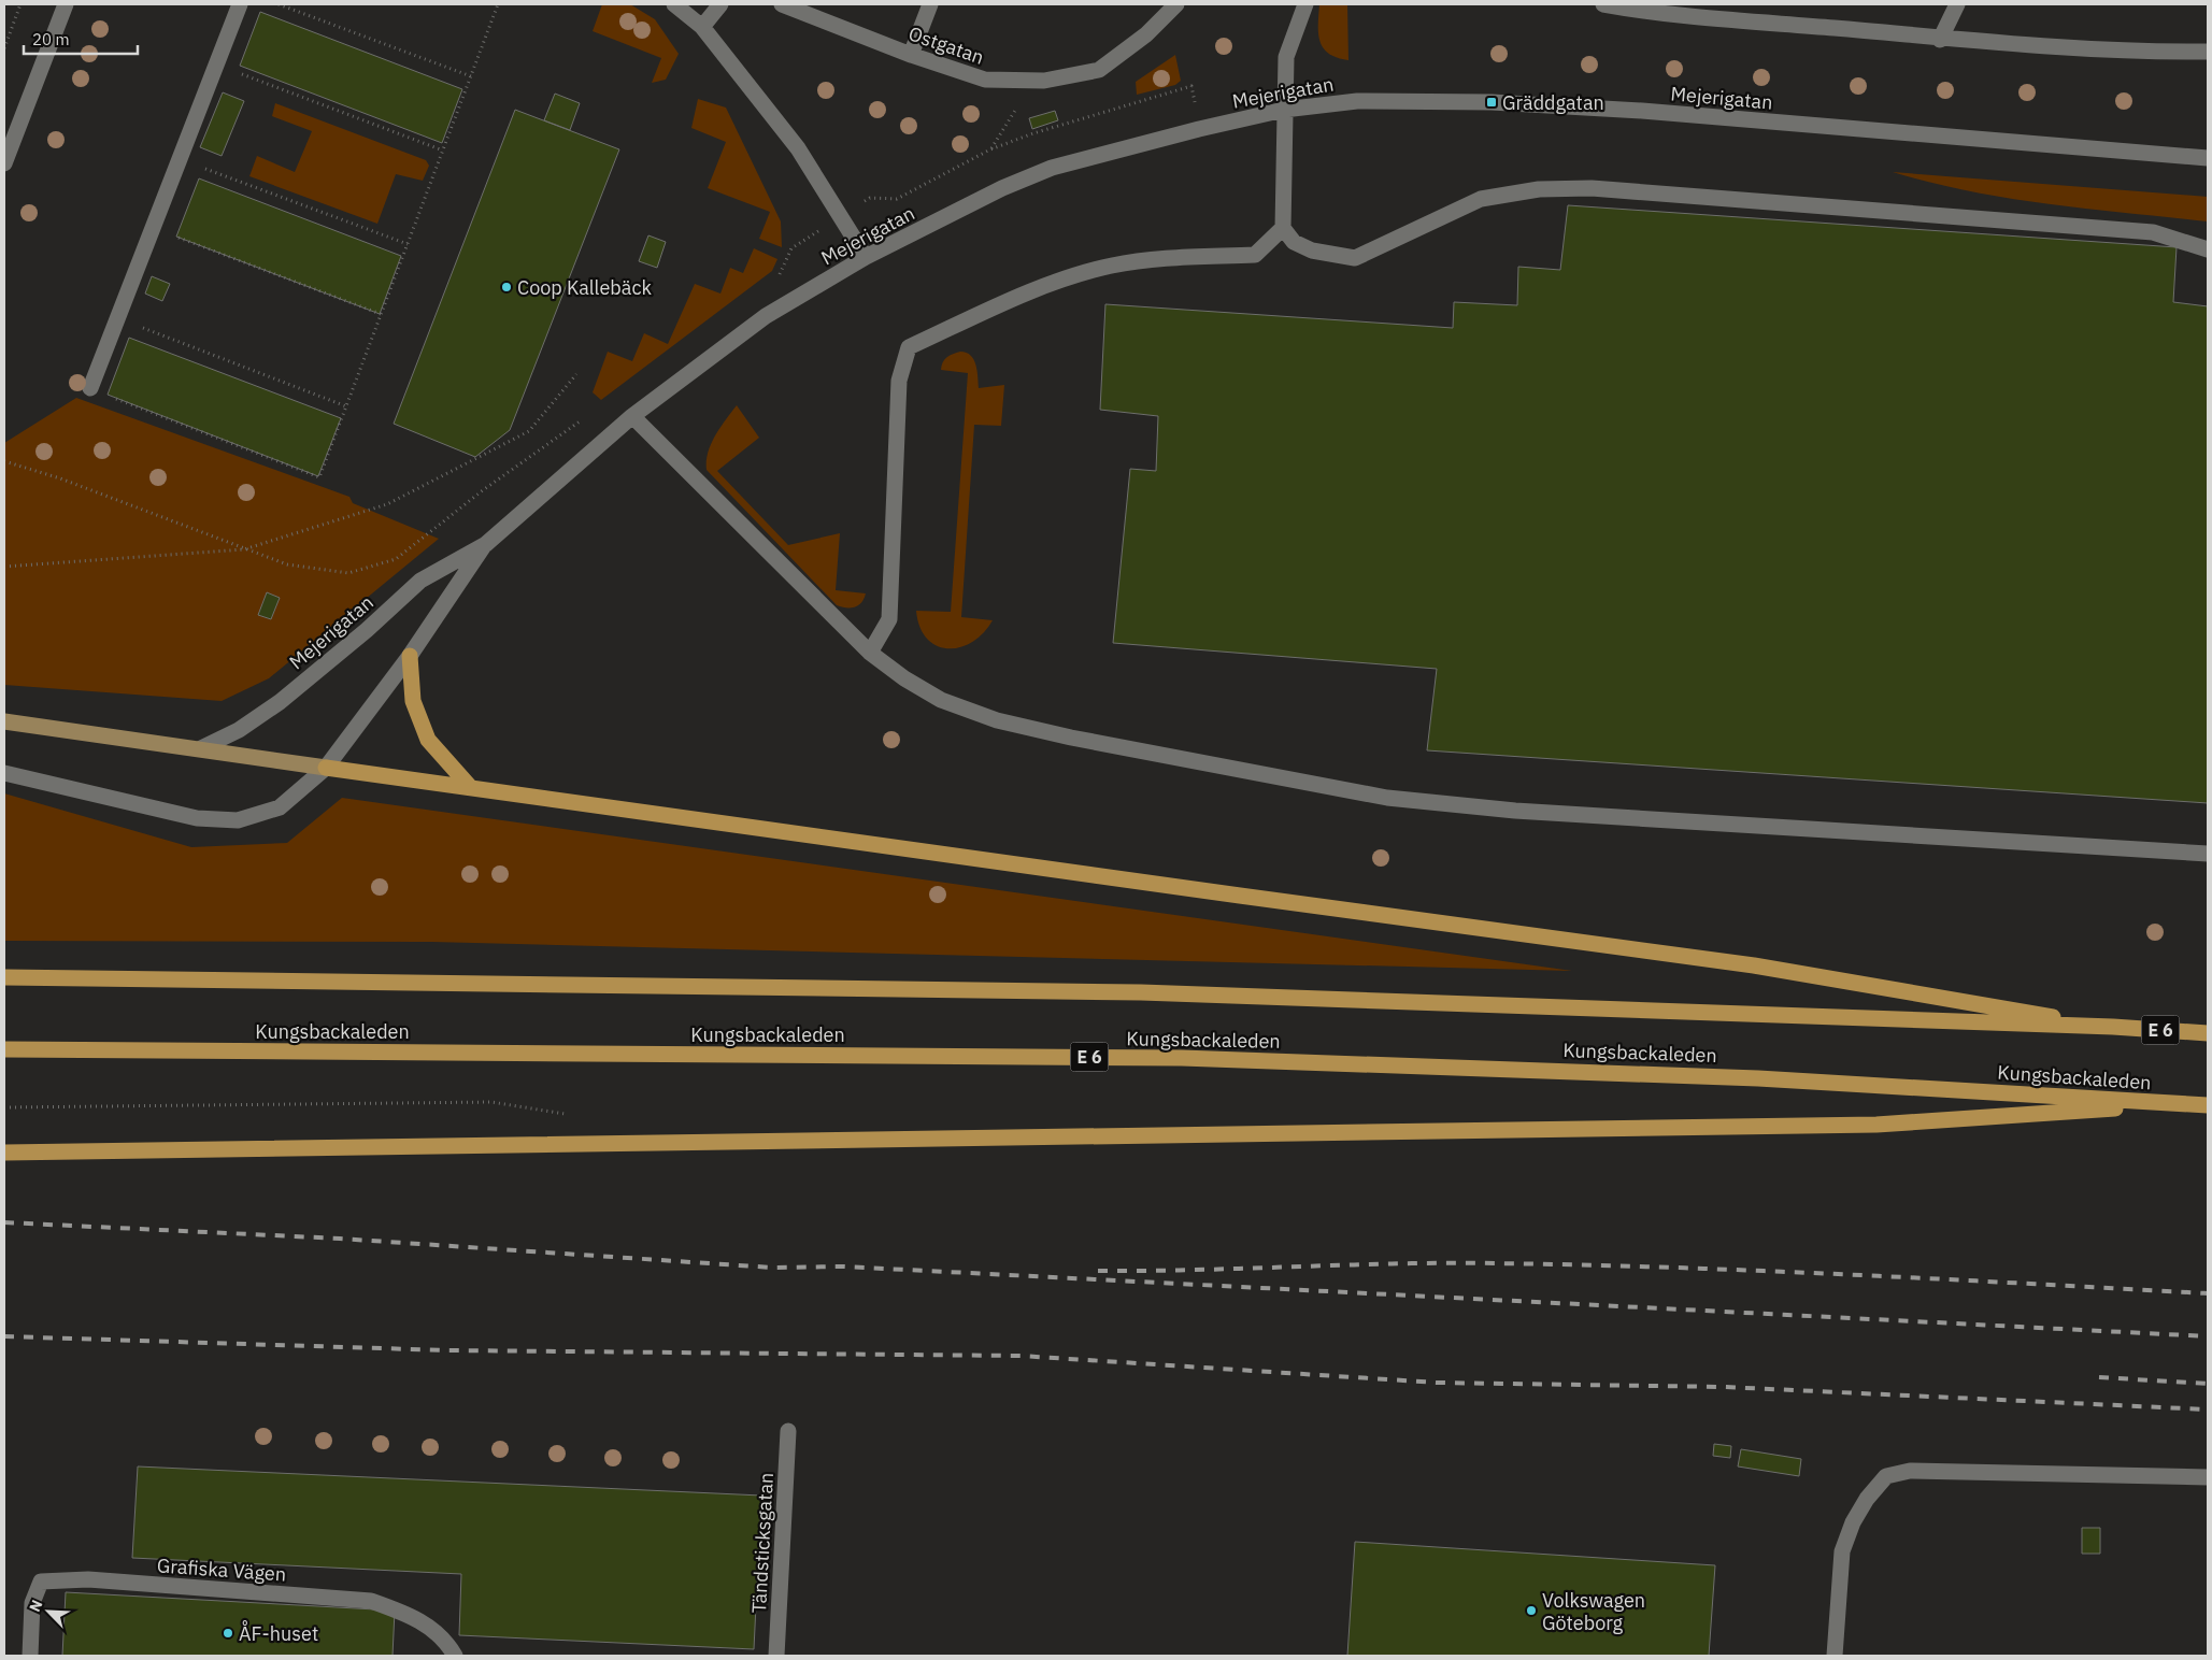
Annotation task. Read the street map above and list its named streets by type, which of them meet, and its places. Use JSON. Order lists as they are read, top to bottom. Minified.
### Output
{"streets":{"highway":["E 6","Kungsbackaleden"],"street":["Ostgatan","Mejerigatan","Tändsticksgatan","Grafiska Vägen"]},"places":{"transit":["Gräddgatan"],"other":["Coop Kallebäck","Volkswagen Göteborg","ÅF-huset"]},"scale_bar":"20 m","north":"top left"}
